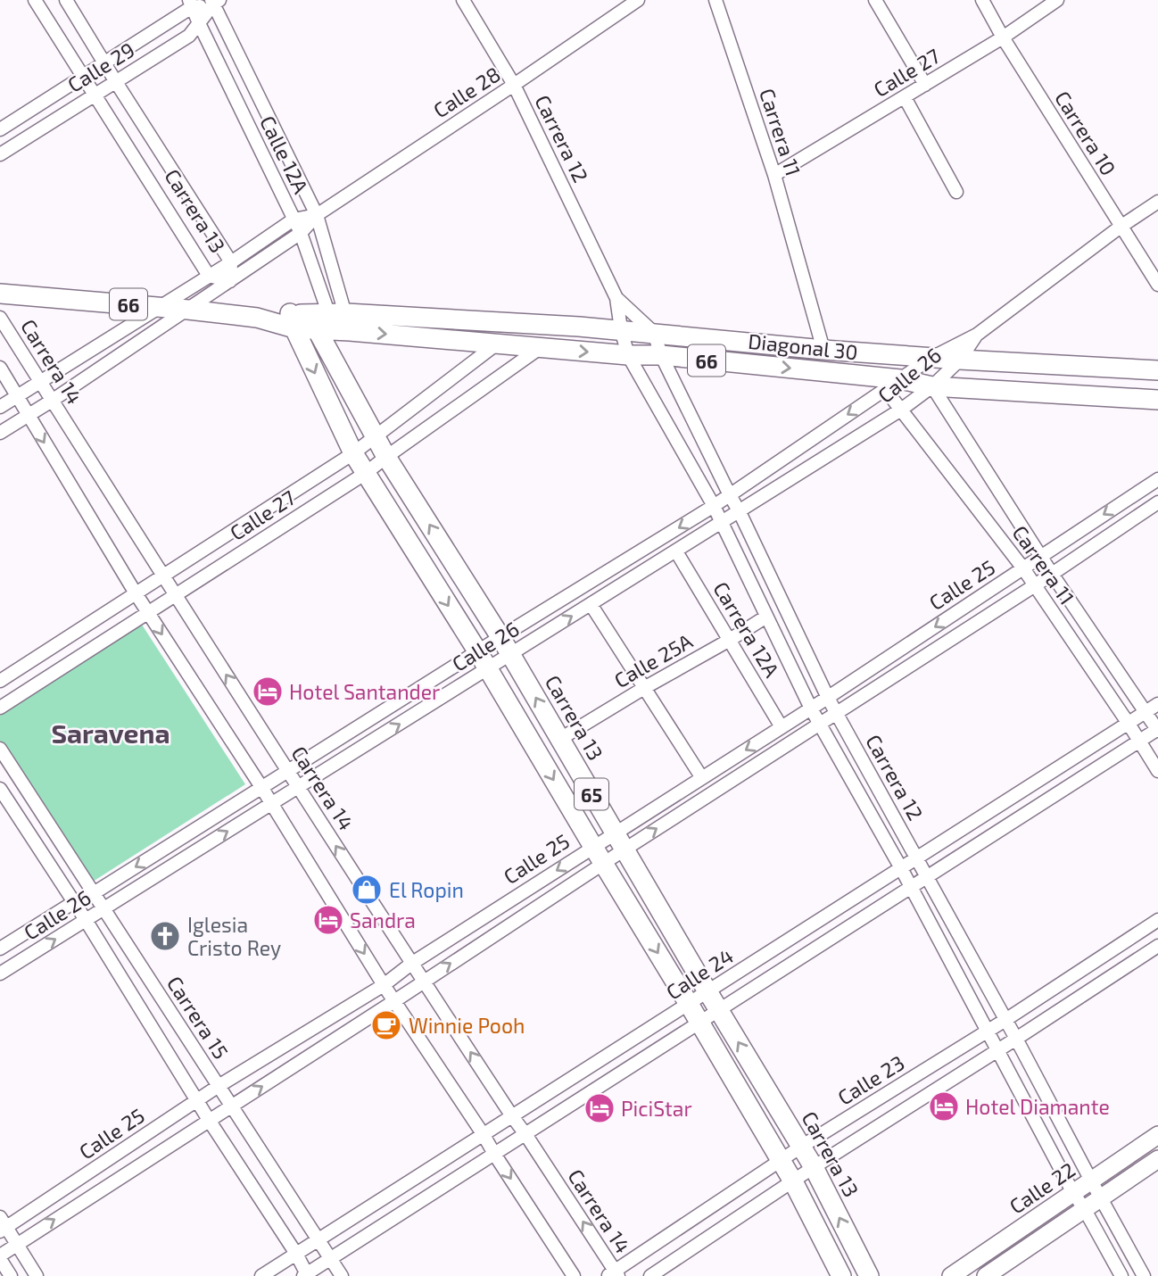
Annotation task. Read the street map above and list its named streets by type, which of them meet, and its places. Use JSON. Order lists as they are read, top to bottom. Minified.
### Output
{"streets":{"main road":["Carrera 13","66","Diagonal 30","65"],"street":["Calle 29","Calle 27","Calle 28","Carrera 11","Carrera 10","Carrera 12","Calle 12A","Carrera 14","Calle 26","Calle 25","Carrera 12A","Calle 25A","Calle 24","Carrera 15","Calle 23","Calle 22"]},"crossings":[["Calle 29","Calle 12A"],["Calle 29","Carrera 13"],["Calle 27","Carrera 11"],["Calle 27","Carrera 10"],["Calle 27","Carrera 13"],["Calle 27","Diagonal 30"],["Calle 27","Carrera 14"],["Calle 27","65"],["Calle 28","Carrera 12"],["Calle 28","Calle 12A"],["Calle 28","Carrera 13"],["Calle 28","Diagonal 30"],["Calle 28","Carrera 14"],["Carrera 11","Diagonal 30"],["Carrera 11","Calle 26"],["Carrera 11","Calle 25"],["Carrera 11","Calle 24"],["Carrera 10","Calle 26"],["Carrera 12","Diagonal 30"],["Carrera 12","Calle 26"],["Carrera 12","Calle 25"],["Carrera 12","Calle 25A"],["Carrera 12","Calle 24"],["Carrera 12","Calle 23"],["Carrera 12","Calle 22"],["Calle 12A","Carrera 13"],["Calle 12A","Diagonal 30"],["Carrera 13","Diagonal 30"],["Carrera 13","Calle 26"],["Carrera 13","Calle 25"],["Carrera 13","Calle 25A"],["Carrera 13","Calle 24"],["Carrera 13","Calle 23"],["Diagonal 30","Calle 26"],["Diagonal 30","65"],["Carrera 14","Calle 26"],["Carrera 14","Calle 25"],["Carrera 14","Calle 24"],["Carrera 14","Calle 23"],["Calle 26","Carrera 12A"],["Calle 26","65"],["Calle 26","Carrera 15"],["Calle 25","Carrera 12A"],["Calle 25","65"],["Calle 25","Carrera 15"],["Carrera 12A","Calle 25A"],["65","Calle 24"],["65","Calle 23"],["Calle 24","Carrera 15"]],"districts":["Saravena"],"places":{"hotel":["Hotel Santander","Sandra","Hotel Diamante","PiciStar"],"shop":["El Ropin"],"church":["Iglesia Cristo Rey"],"cafe":["Winnie Pooh"]}}
